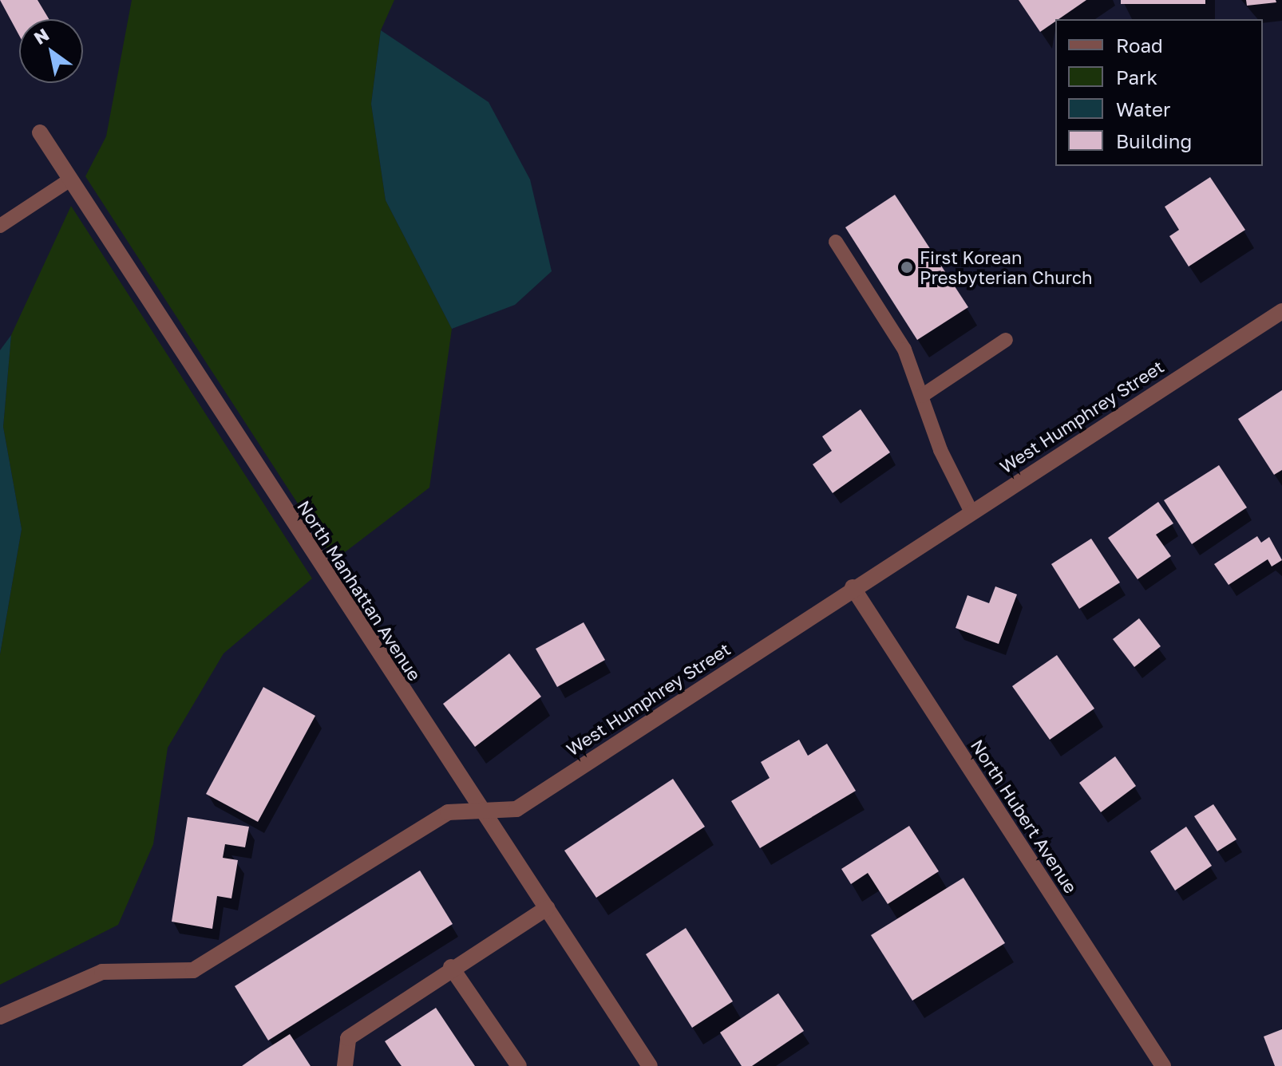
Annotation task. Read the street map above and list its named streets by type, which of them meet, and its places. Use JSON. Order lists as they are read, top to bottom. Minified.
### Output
{"streets":{"street":["West Humphrey Street","North Manhattan Avenue","North Hubert Avenue"]},"crossings":[["West Humphrey Street","North Manhattan Avenue"],["West Humphrey Street","North Hubert Avenue"]],"places":["First Korean Presbyterian Church"],"legend":["Road","Park","Water","Building"],"north":"top left"}
